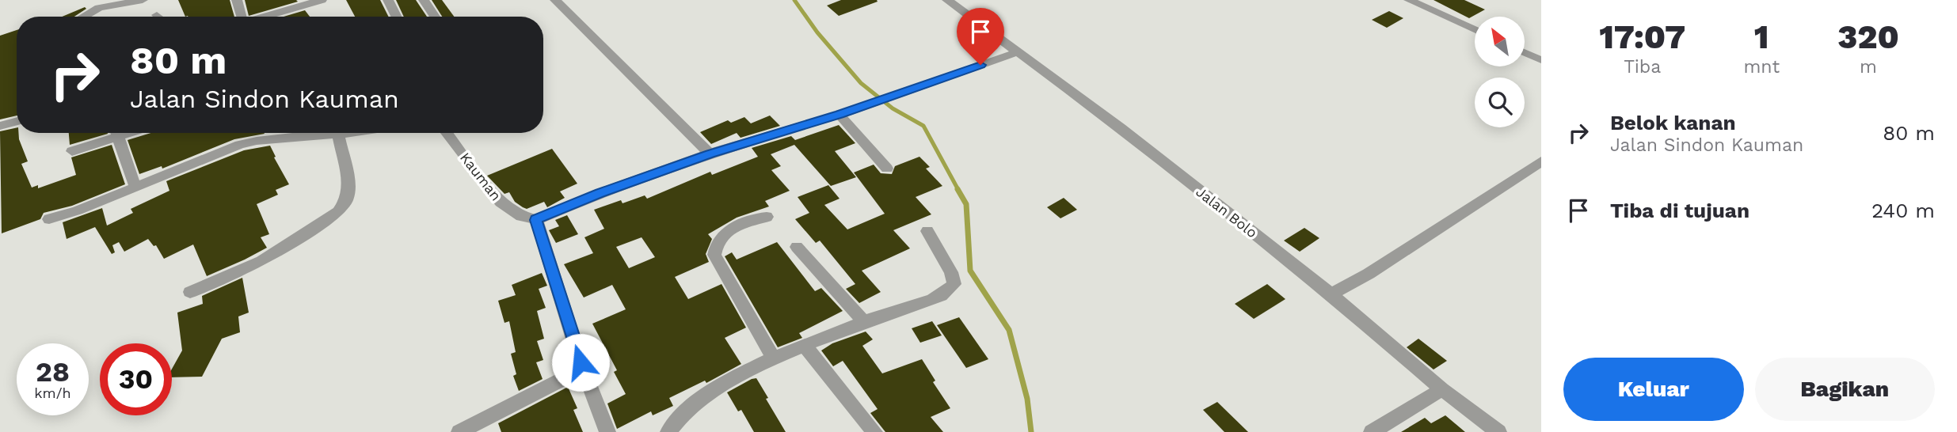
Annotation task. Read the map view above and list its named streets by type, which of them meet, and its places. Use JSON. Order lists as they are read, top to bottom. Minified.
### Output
{"streets":{"street":["Kauman","Jalan Bolo"]},"north":"top left","page":{"eta":["17:07","Tiba","1","mnt","320","m"],"turn":["80 m","Jalan Sindon Kauman"],"list":[{"name":"Belok kanan","note":"Jalan Sindon Kauman","value":"80 m"},{"name":"Tiba di tujuan","value":"240 m"}],"speed":"28 km/h","limit":"30","buttons":["Keluar","Bagikan"]}}
